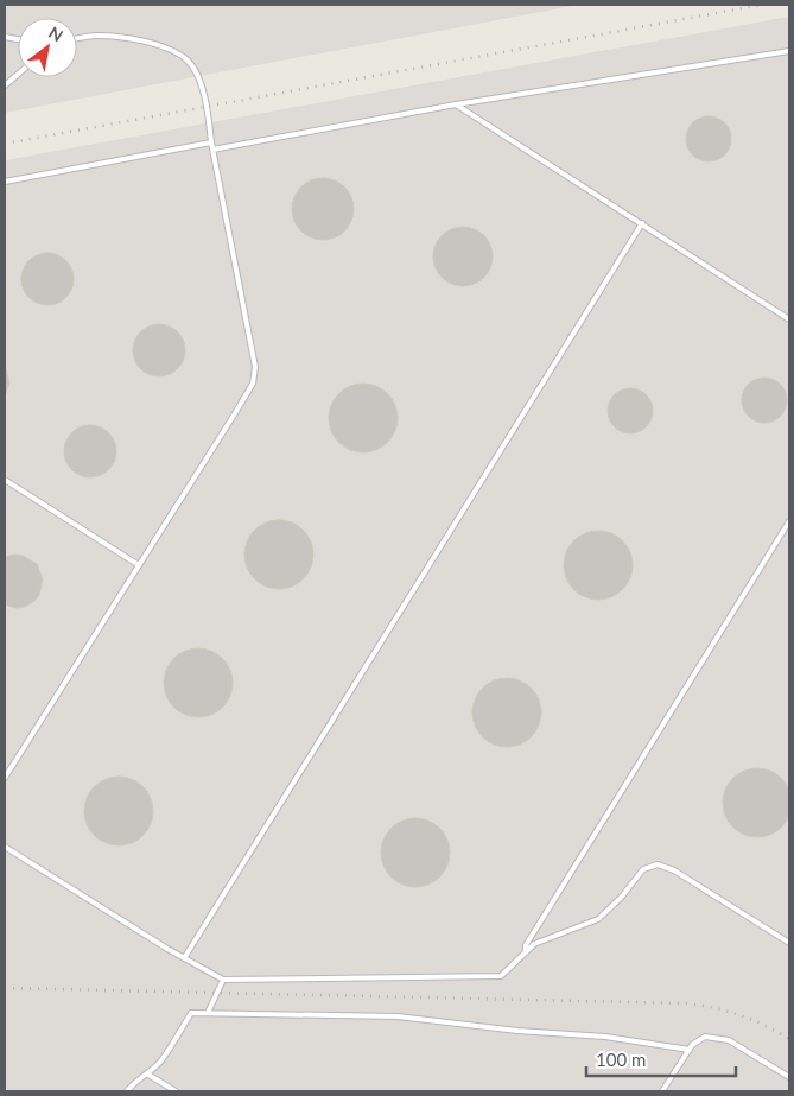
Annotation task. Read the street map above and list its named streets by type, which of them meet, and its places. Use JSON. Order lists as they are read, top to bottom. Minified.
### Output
{"scale_bar":"100 m","north":"top right"}
